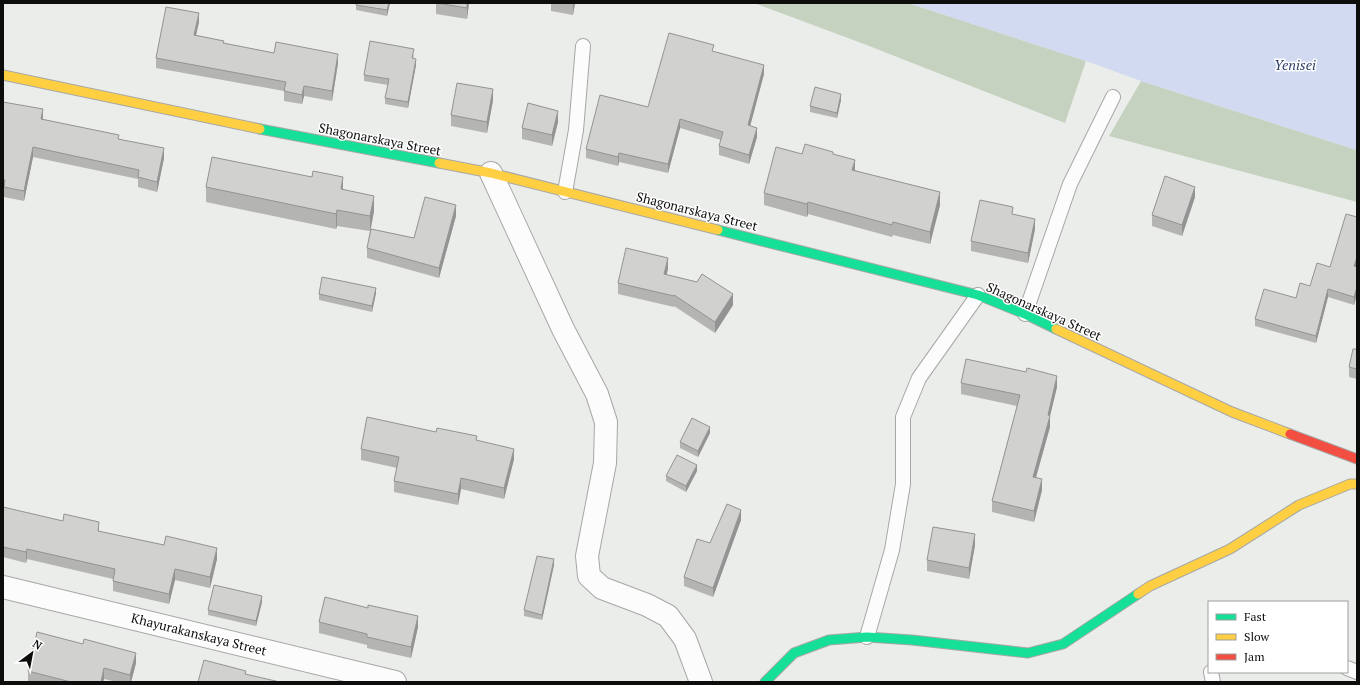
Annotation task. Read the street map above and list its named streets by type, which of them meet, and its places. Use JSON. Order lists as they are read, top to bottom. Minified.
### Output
{"streets":{"street":["Shagonarskaya Street","Khayurakanskaya Street"]},"water":["Yenisei"],"legend":["Fast","Slow","Jam"],"north":"top right"}
